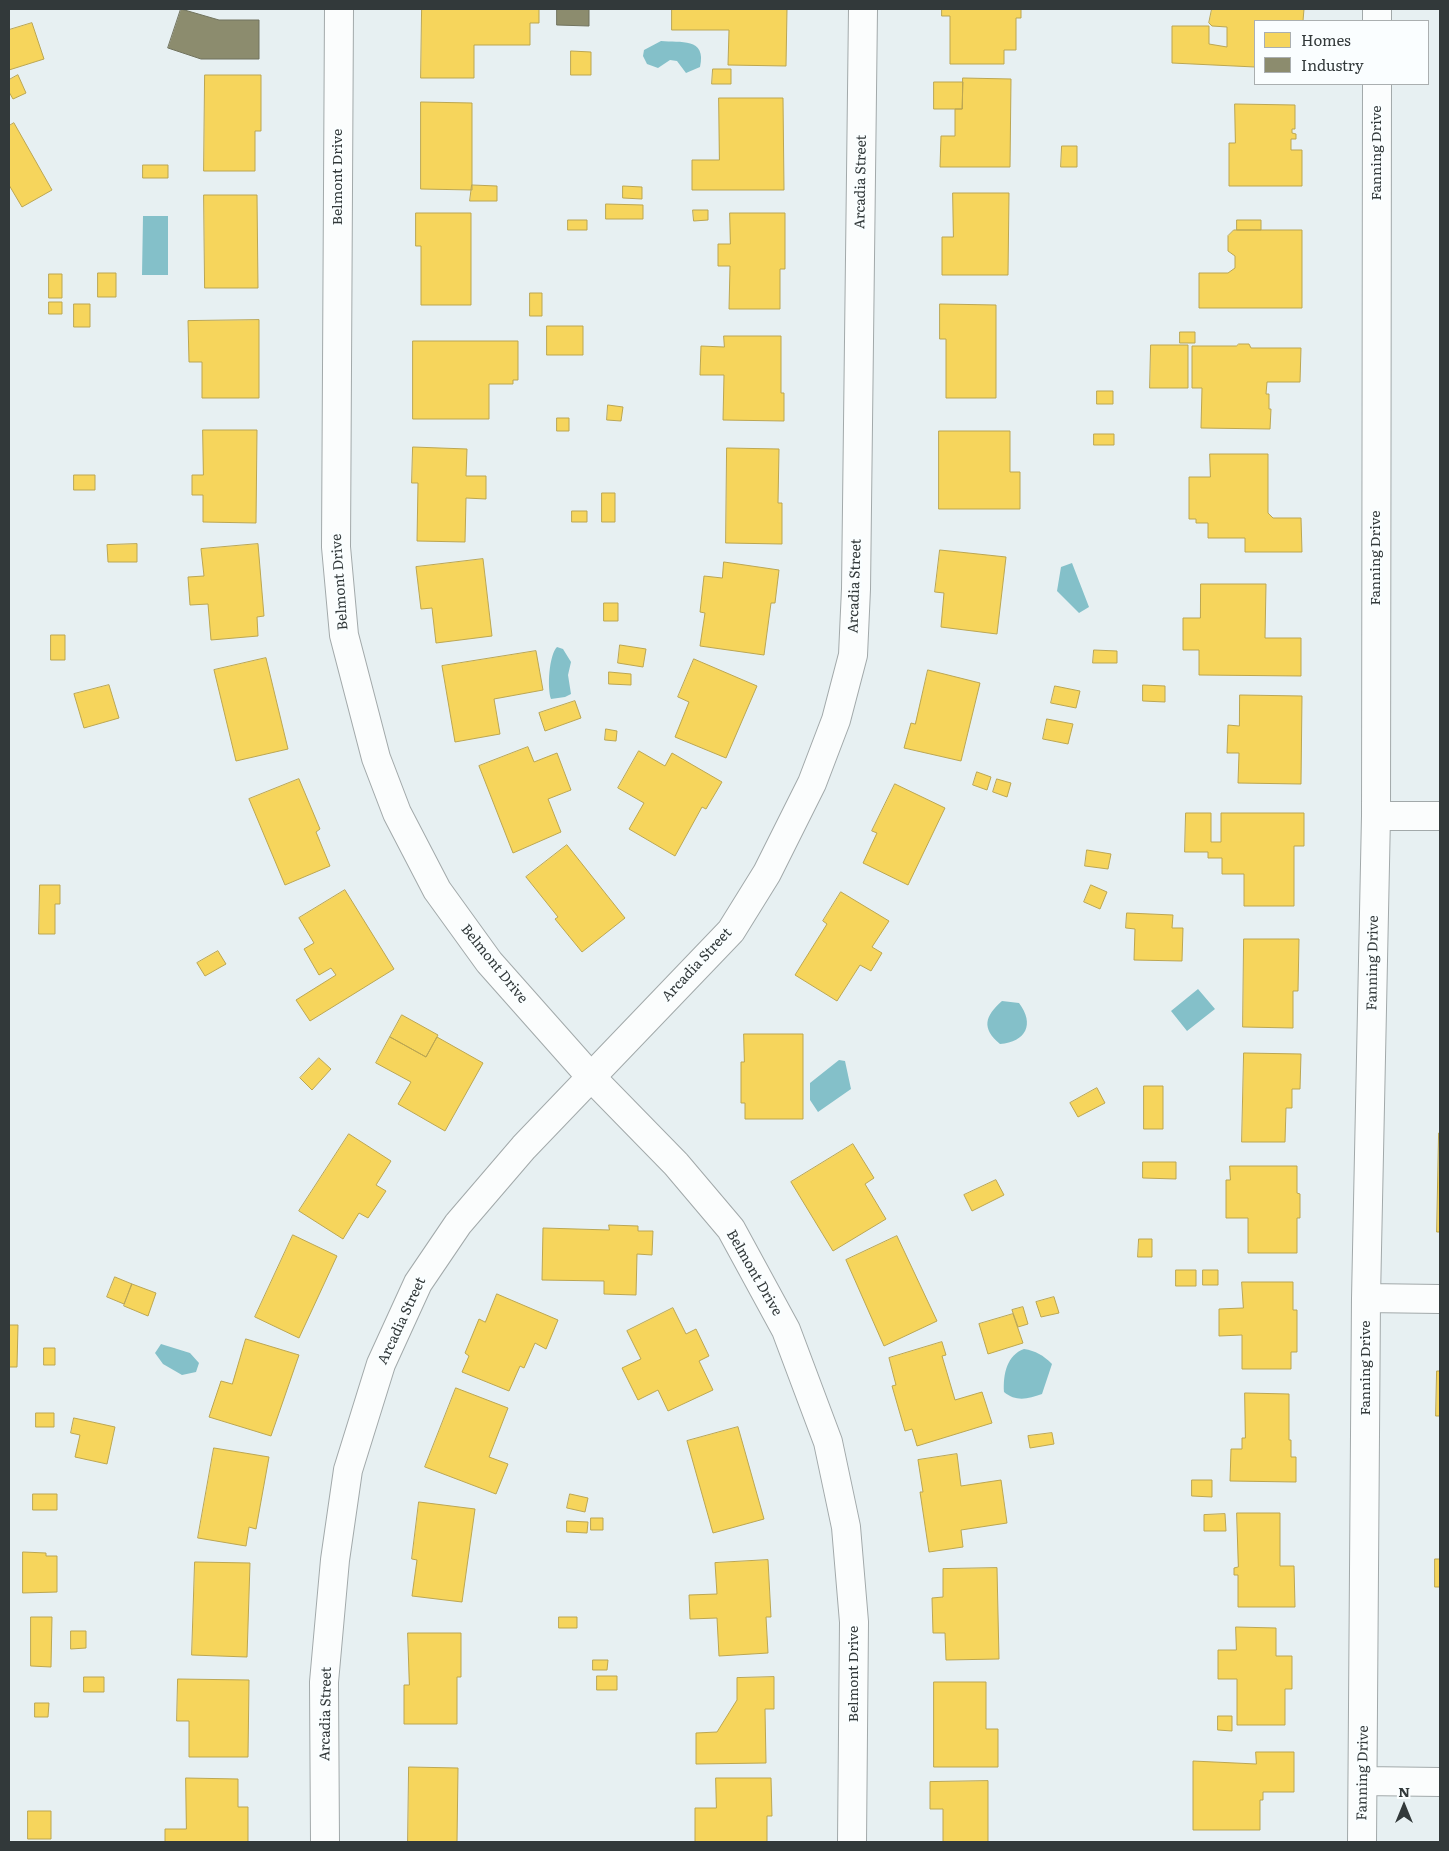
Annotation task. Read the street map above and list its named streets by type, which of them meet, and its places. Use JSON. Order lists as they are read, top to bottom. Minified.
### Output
{"streets":{"street":["Fanning Drive","Belmont Drive","Arcadia Street"]},"crossings":[["Belmont Drive","Arcadia Street"]],"legend":["Homes","Industry"],"north":"top"}
